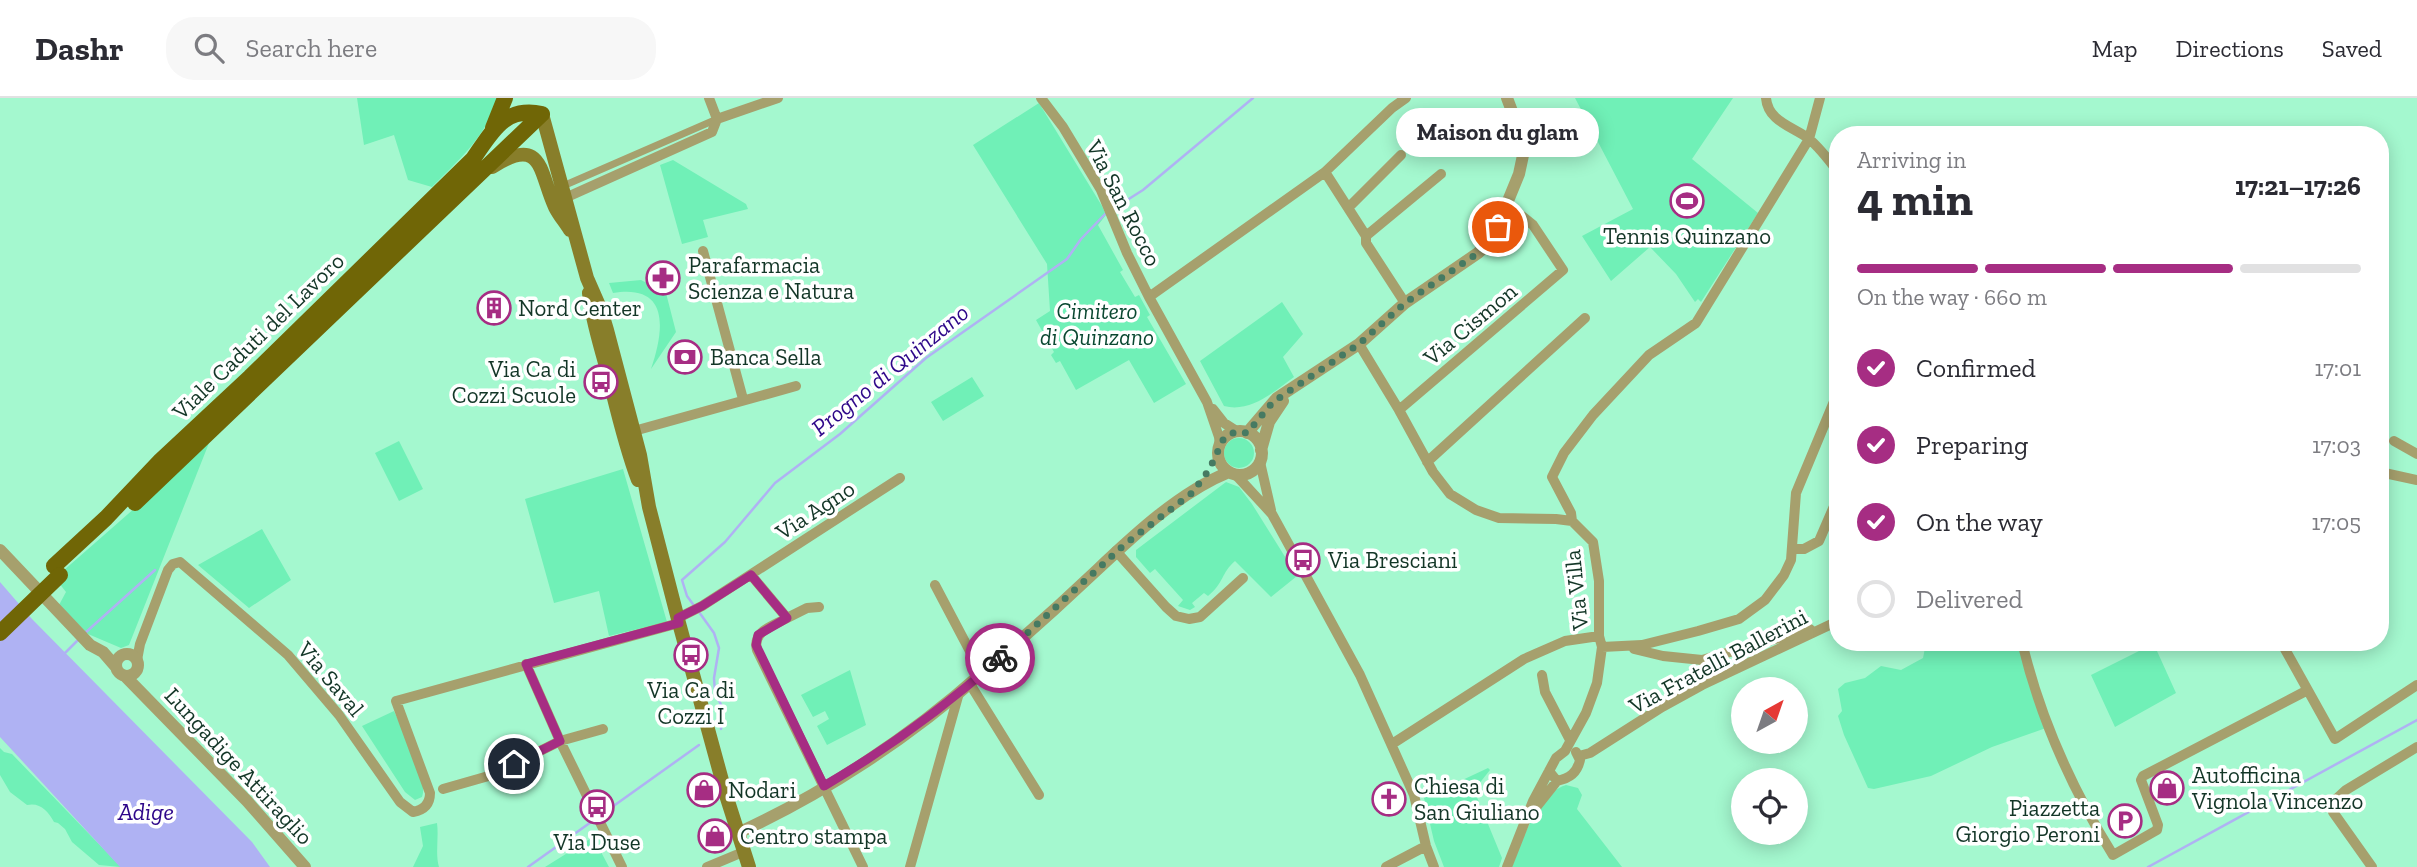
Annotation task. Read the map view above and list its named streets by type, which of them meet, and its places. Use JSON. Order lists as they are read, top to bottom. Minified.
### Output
{"streets":{"main road":["Viale Caduti del Lavoro"],"street":["Via San Rocco","Via Cismon","Via Agno","Via Villa","Via Fratelli Ballerini","Via Saval","Lungadige Attiraglio"]},"crossings":[["Via Cismon","Via Villa"],["Via Agno","Via Saval"],["Via Villa","Via Fratelli Ballerini"],["Via Saval","Lungadige Attiraglio"]],"water":["Progno di Quinzano","Adige"],"parks":["Cimitero di Quinzano"],"places":{"sports":["Tennis Quinzano"],"other":["Maison du glam"],"pharmacy":["Parafarmacia Scienza e Natura"],"building":["Nord Center"],"bank":["Banca Sella"],"bus stop":["Via Ca di Cozzi Scuole","Via Bresciani","Via Ca di Cozzi I","Via Duse"],"shop":["Autofficina Vignola Vincenzo","Nodari","Centro stampa"],"church":["Chiesa di San Giuliano"],"parking":["Piazzetta Giorgio Peroni"]},"north":"top right","page":{"header":"Dashr","search":"Search here","nav":["Map","Directions","Saved"],"bubble":"Maison du glam","heading":["4 min","Arriving in","17:21–17:26"],"bar":"On the way · 660 m","list":[["Confirmed","17:01"],["Preparing","17:03"],["On the way","17:05"],"Delivered"]}}
